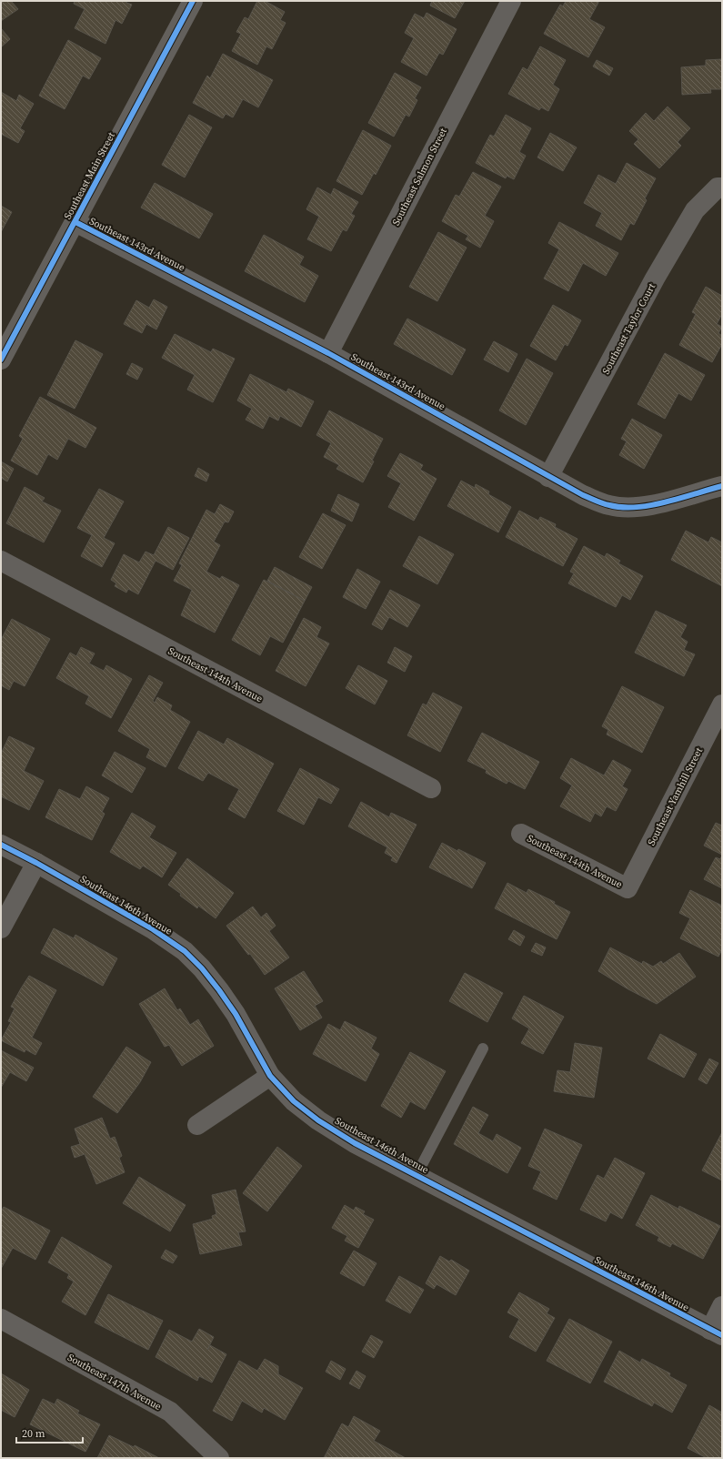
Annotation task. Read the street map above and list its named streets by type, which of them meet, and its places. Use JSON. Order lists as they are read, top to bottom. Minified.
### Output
{"streets":{"street":["Southeast Main Street","Southeast Salmon Street","Southeast 143rd Avenue","Southeast Taylor Court","Southeast 144th Avenue","Southeast Yamhill Street","Southeast 146th Avenue","Southeast 147th Avenue"]},"crossings":[["Southeast Main Street","Southeast 143rd Avenue"],["Southeast Salmon Street","Southeast 143rd Avenue"],["Southeast 143rd Avenue","Southeast Taylor Court"],["Southeast 144th Avenue","Southeast Yamhill Street"]],"scale_bar":"20 m"}
